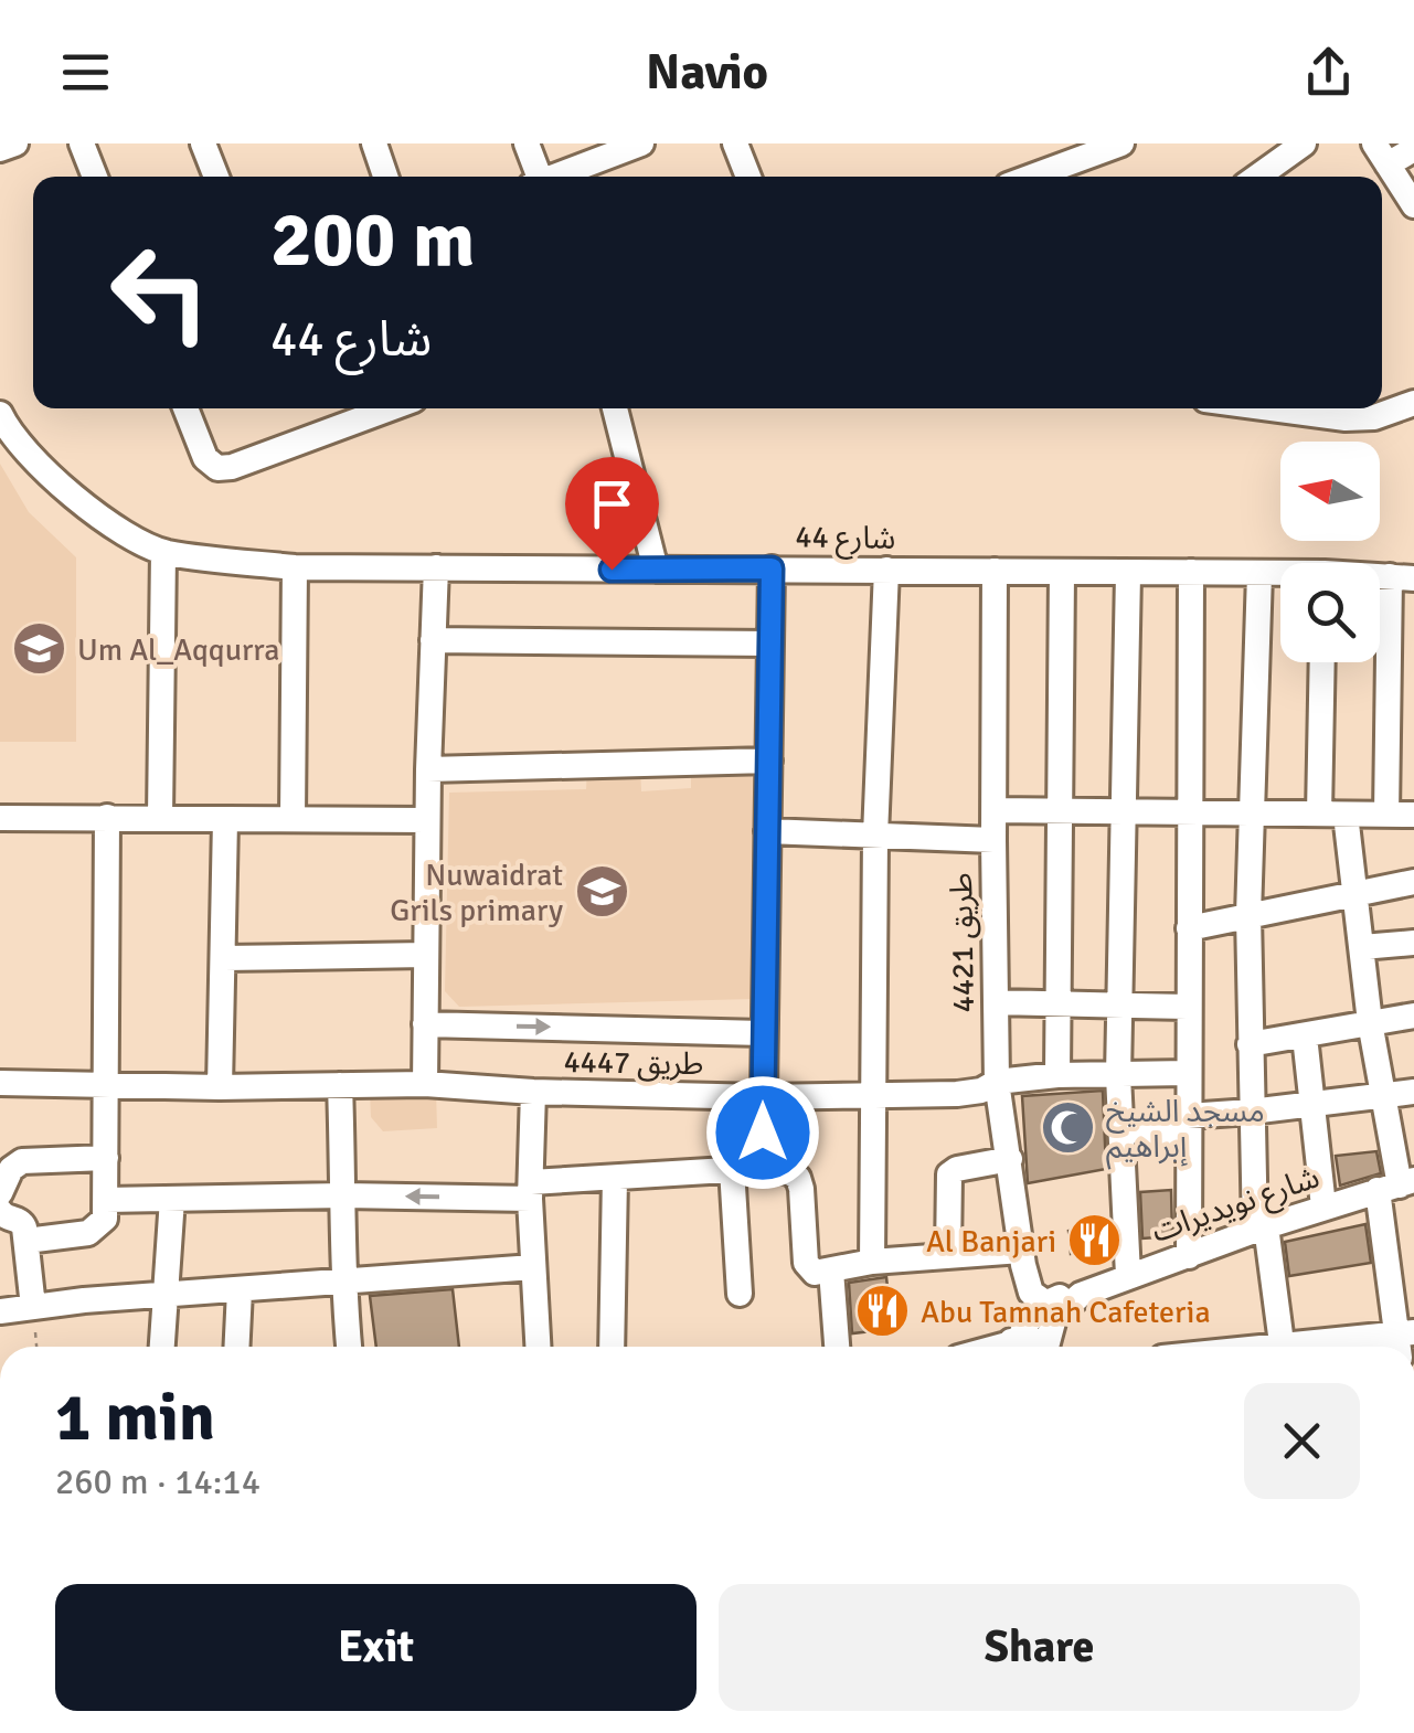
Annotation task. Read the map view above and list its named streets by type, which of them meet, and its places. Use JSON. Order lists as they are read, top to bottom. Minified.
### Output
{"streets":{"street":["شارع 44","طريق 4421","طريق 4447","شارع نويديرات"]},"crossings":[["شارع 44","طريق 4421"],["طريق 4421","طريق 4447"],["طريق 4421","شارع نويديرات"]],"places":{"school or university":["Um Al_Aqqurra","Nuwaidrat Grils primary"],"mosque":["مسجد الشيخ إبراهيم"],"restaurant":["Al Banjari","Abu Tamnah Cafeteria"]},"north":"left","page":{"header":"Navio","turn":["200 m","شارع 44"],"heading":["1 min","260 m · 14:14"],"buttons":["Exit","Share"]}}
